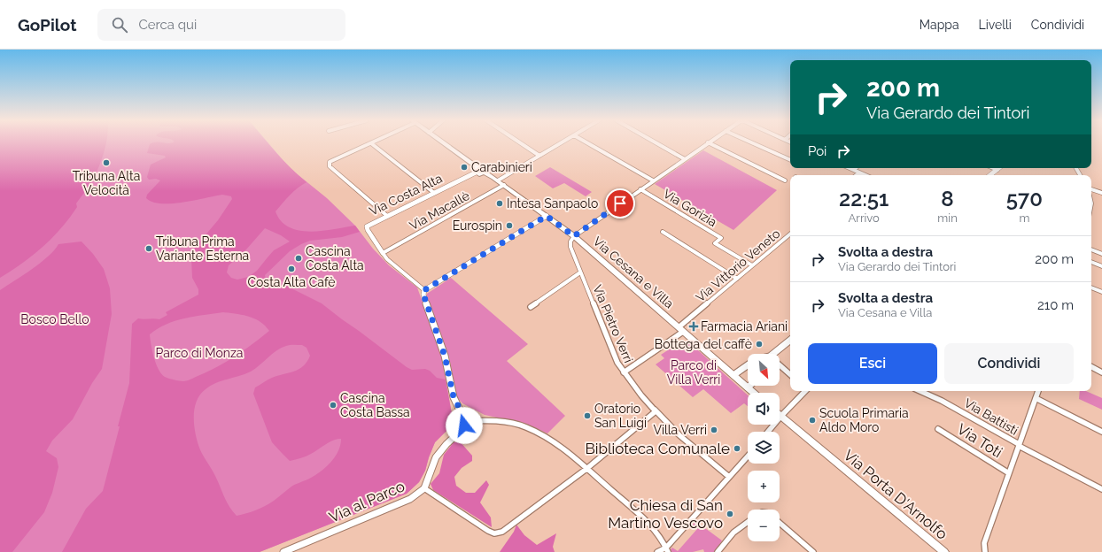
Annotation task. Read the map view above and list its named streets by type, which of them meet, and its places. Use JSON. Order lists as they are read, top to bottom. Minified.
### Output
{"streets":{"main road":["Via Cesana e Villa","Via Porta D'Arnolfo"],"street":["Via Costa Alta","Via Gorizia","Via Macallè","Via Vittorio Veneto","Via Pietro Verri","Via Battisti","Via Toti","Via al Parco"]},"crossings":[["Via Costa Alta","Via Macallè"],["Via Costa Alta","Via Cesana e Villa"],["Via Gorizia","Via Vittorio Veneto"],["Via Macallè","Via Cesana e Villa"],["Via Vittorio Veneto","Via Cesana e Villa"],["Via Vittorio Veneto","Via Pietro Verri"],["Via Cesana e Villa","Via Pietro Verri"]],"parks":["Bosco Bello","Parco di Monza","Parco di Villa Verri"],"places":{"other":["Tribuna Alta Velocità","Carabinieri","Intesa Sanpaolo","Eurospin","Tribuna Prima Variante Esterna","Cascina Costa Alta","Costa Alta Cafè","Bottega del caffè","Cascina Costa Bassa","Oratorio San Luigi","Scuola Primaria Aldo Moro","Villa Verri","Biblioteca Comunale","Chiesa di San Martino Vescovo"],"health":["Farmacia Ariani"]},"north":"bottom right","page":{"header":"GoPilot","search":"Cerca qui","nav":["Mappa","Livelli","Condividi"],"turn":["200 m","Via Gerardo dei Tintori"],"then":"Poi","eta":["22:51","Arrivo","8","min","570","m"],"list":[{"name":"Svolta a destra","note":"Via Gerardo dei Tintori","value":"200 m"},{"name":"Svolta a destra","note":"Via Cesana e Villa","value":"210 m"}],"buttons":["Esci","Condividi"],"map_buttons":["+","−"]}}
